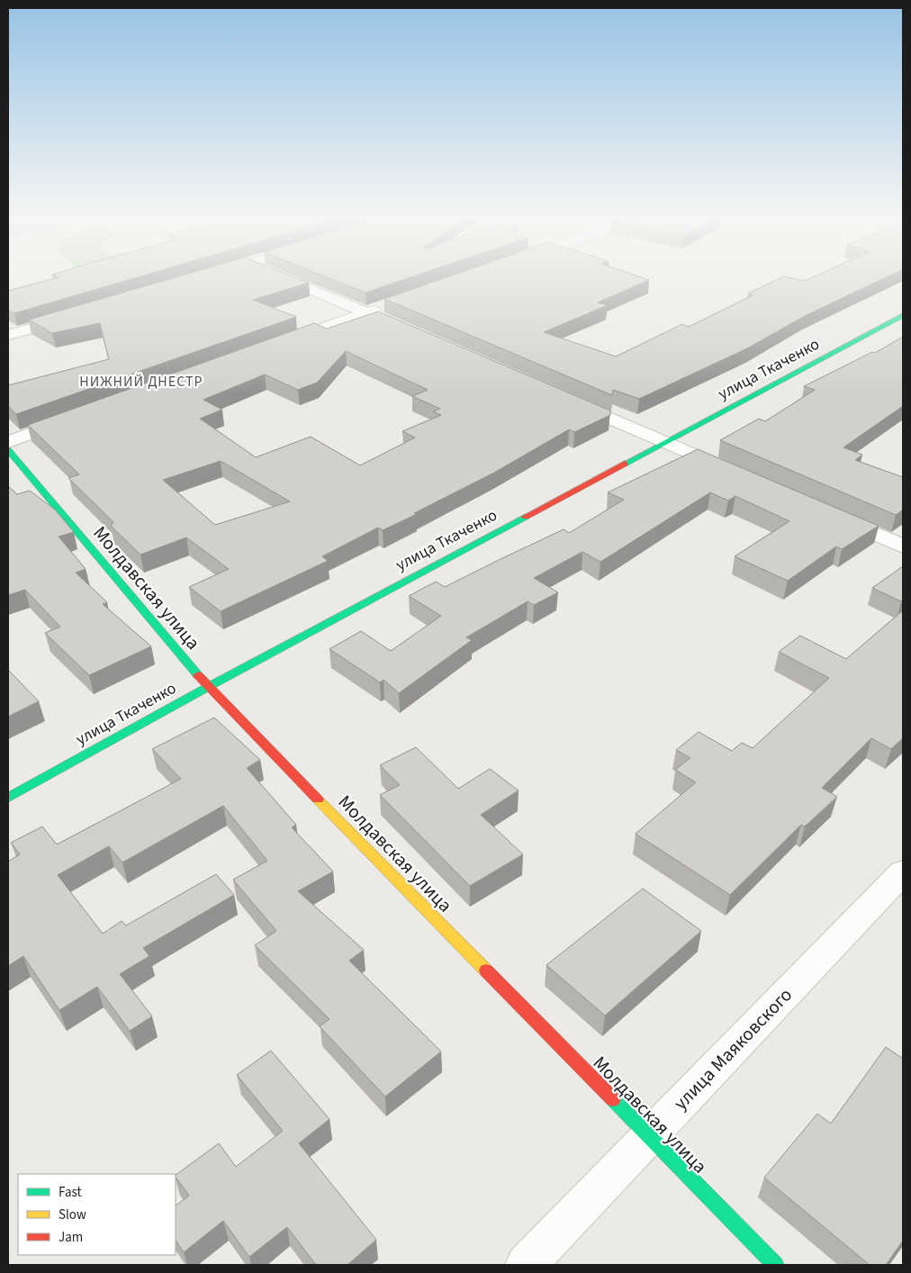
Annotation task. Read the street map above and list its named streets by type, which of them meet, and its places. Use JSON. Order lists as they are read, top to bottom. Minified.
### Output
{"streets":{"street":["улица Ткаченко","Молдавская улица","улица Маяковского"]},"crossings":[["улица Ткаченко","Молдавская улица"],["Молдавская улица","улица Маяковского"]],"districts":["НИЖНИЙ ДНЕСТР"],"legend":["Fast","Slow","Jam"]}
